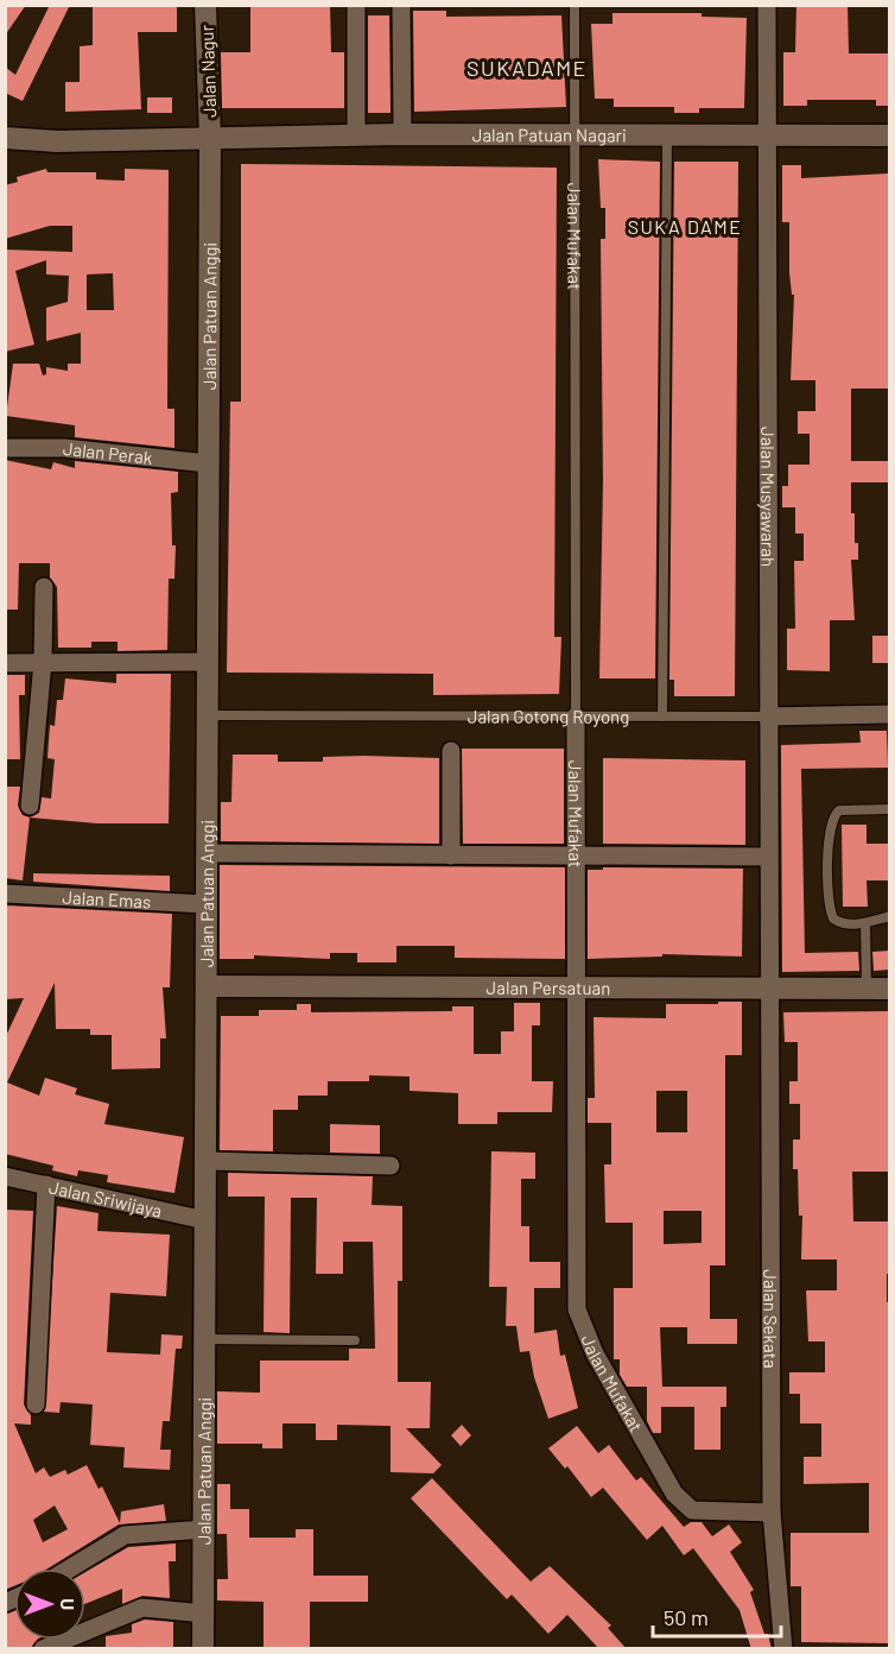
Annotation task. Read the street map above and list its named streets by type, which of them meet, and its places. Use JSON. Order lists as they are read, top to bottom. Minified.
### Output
{"streets":{"street":["Jalan Nagur","Jalan Patuan Nagari","Jalan Mufakat","Jalan Patuan Anggi","Jalan Perak","Jalan Musyawarah","Jalan Gotong Royong","Jalan Emas","Jalan Persatuan","Jalan Sriwijaya","Jalan Sekata"]},"crossings":[["Jalan Nagur","Jalan Patuan Nagari"],["Jalan Nagur","Jalan Patuan Anggi"],["Jalan Patuan Nagari","Jalan Mufakat"],["Jalan Patuan Nagari","Jalan Patuan Anggi"],["Jalan Patuan Nagari","Jalan Musyawarah"],["Jalan Mufakat","Jalan Gotong Royong"],["Jalan Mufakat","Jalan Persatuan"],["Jalan Mufakat","Jalan Sekata"],["Jalan Patuan Anggi","Jalan Perak"],["Jalan Patuan Anggi","Jalan Gotong Royong"],["Jalan Patuan Anggi","Jalan Emas"],["Jalan Patuan Anggi","Jalan Persatuan"],["Jalan Patuan Anggi","Jalan Sriwijaya"],["Jalan Musyawarah","Jalan Gotong Royong"],["Jalan Musyawarah","Jalan Persatuan"],["Jalan Musyawarah","Jalan Sekata"],["Jalan Persatuan","Jalan Sekata"]],"districts":["SUKADAME","SUKA DAME"],"scale_bar":"50 m","north":"right"}
